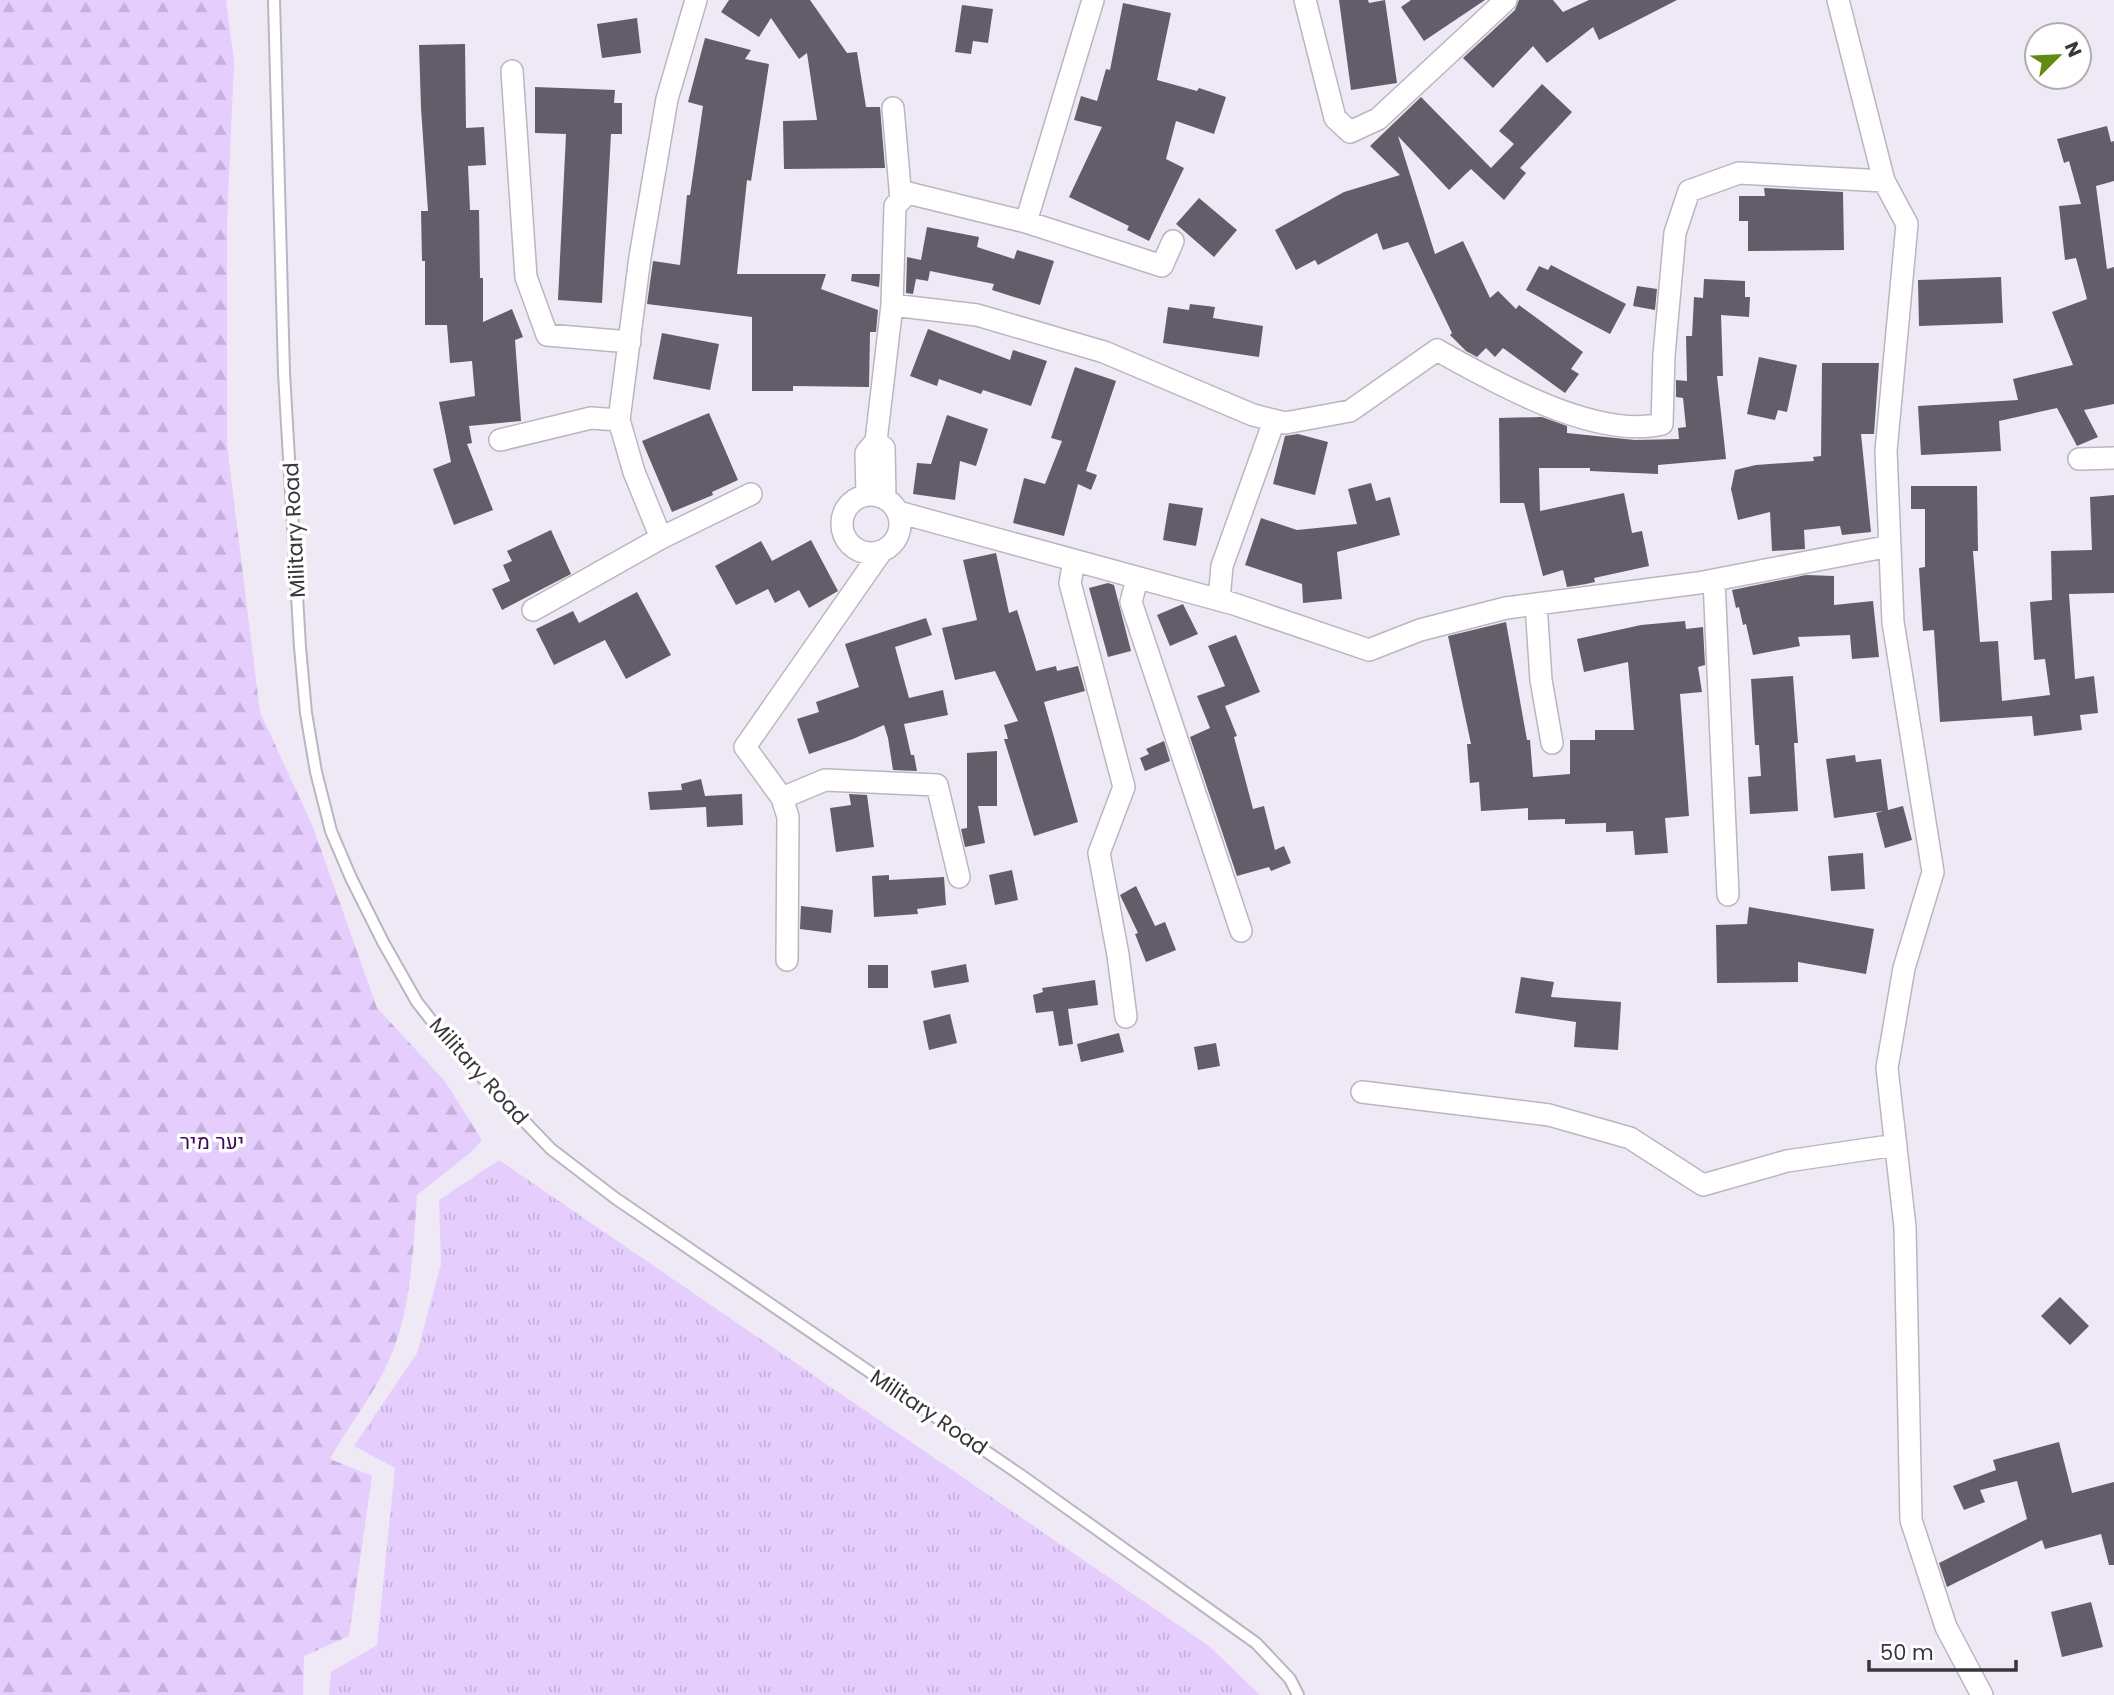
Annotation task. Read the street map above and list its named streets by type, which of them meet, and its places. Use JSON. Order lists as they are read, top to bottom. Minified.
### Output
{"streets":{"lane":["Military Road"]},"parks":["יער מיר"],"scale_bar":"50 m","north":"top right"}
